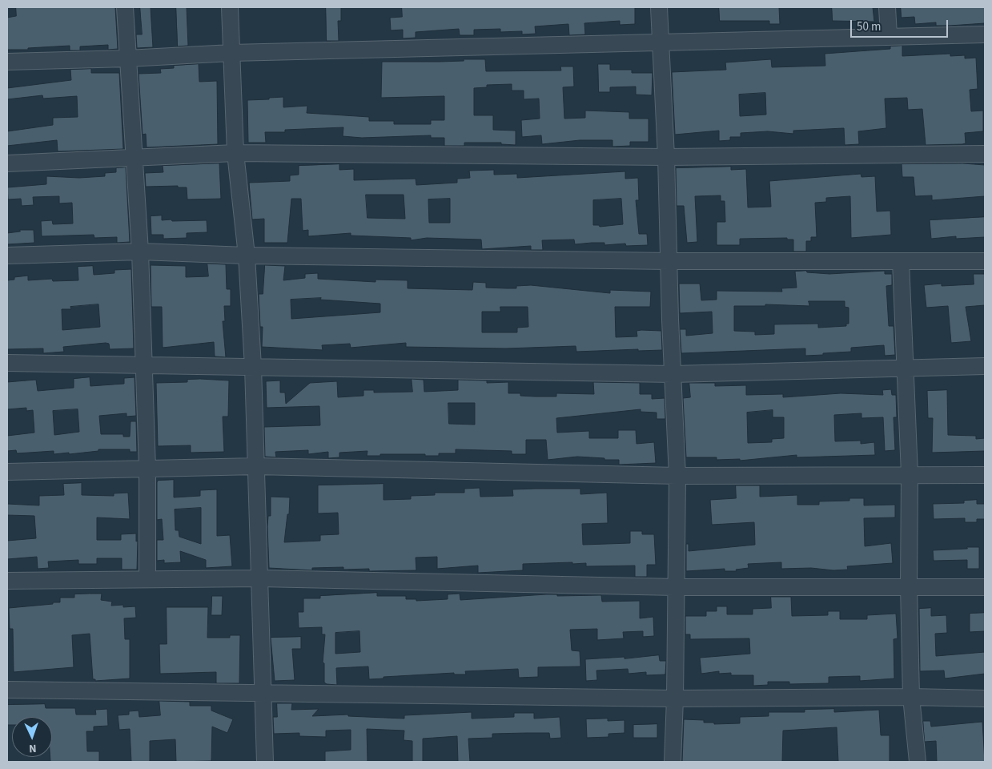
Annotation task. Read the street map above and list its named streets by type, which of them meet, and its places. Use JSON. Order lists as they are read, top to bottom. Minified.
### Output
{"scale_bar":"50 m","north":"bottom"}
